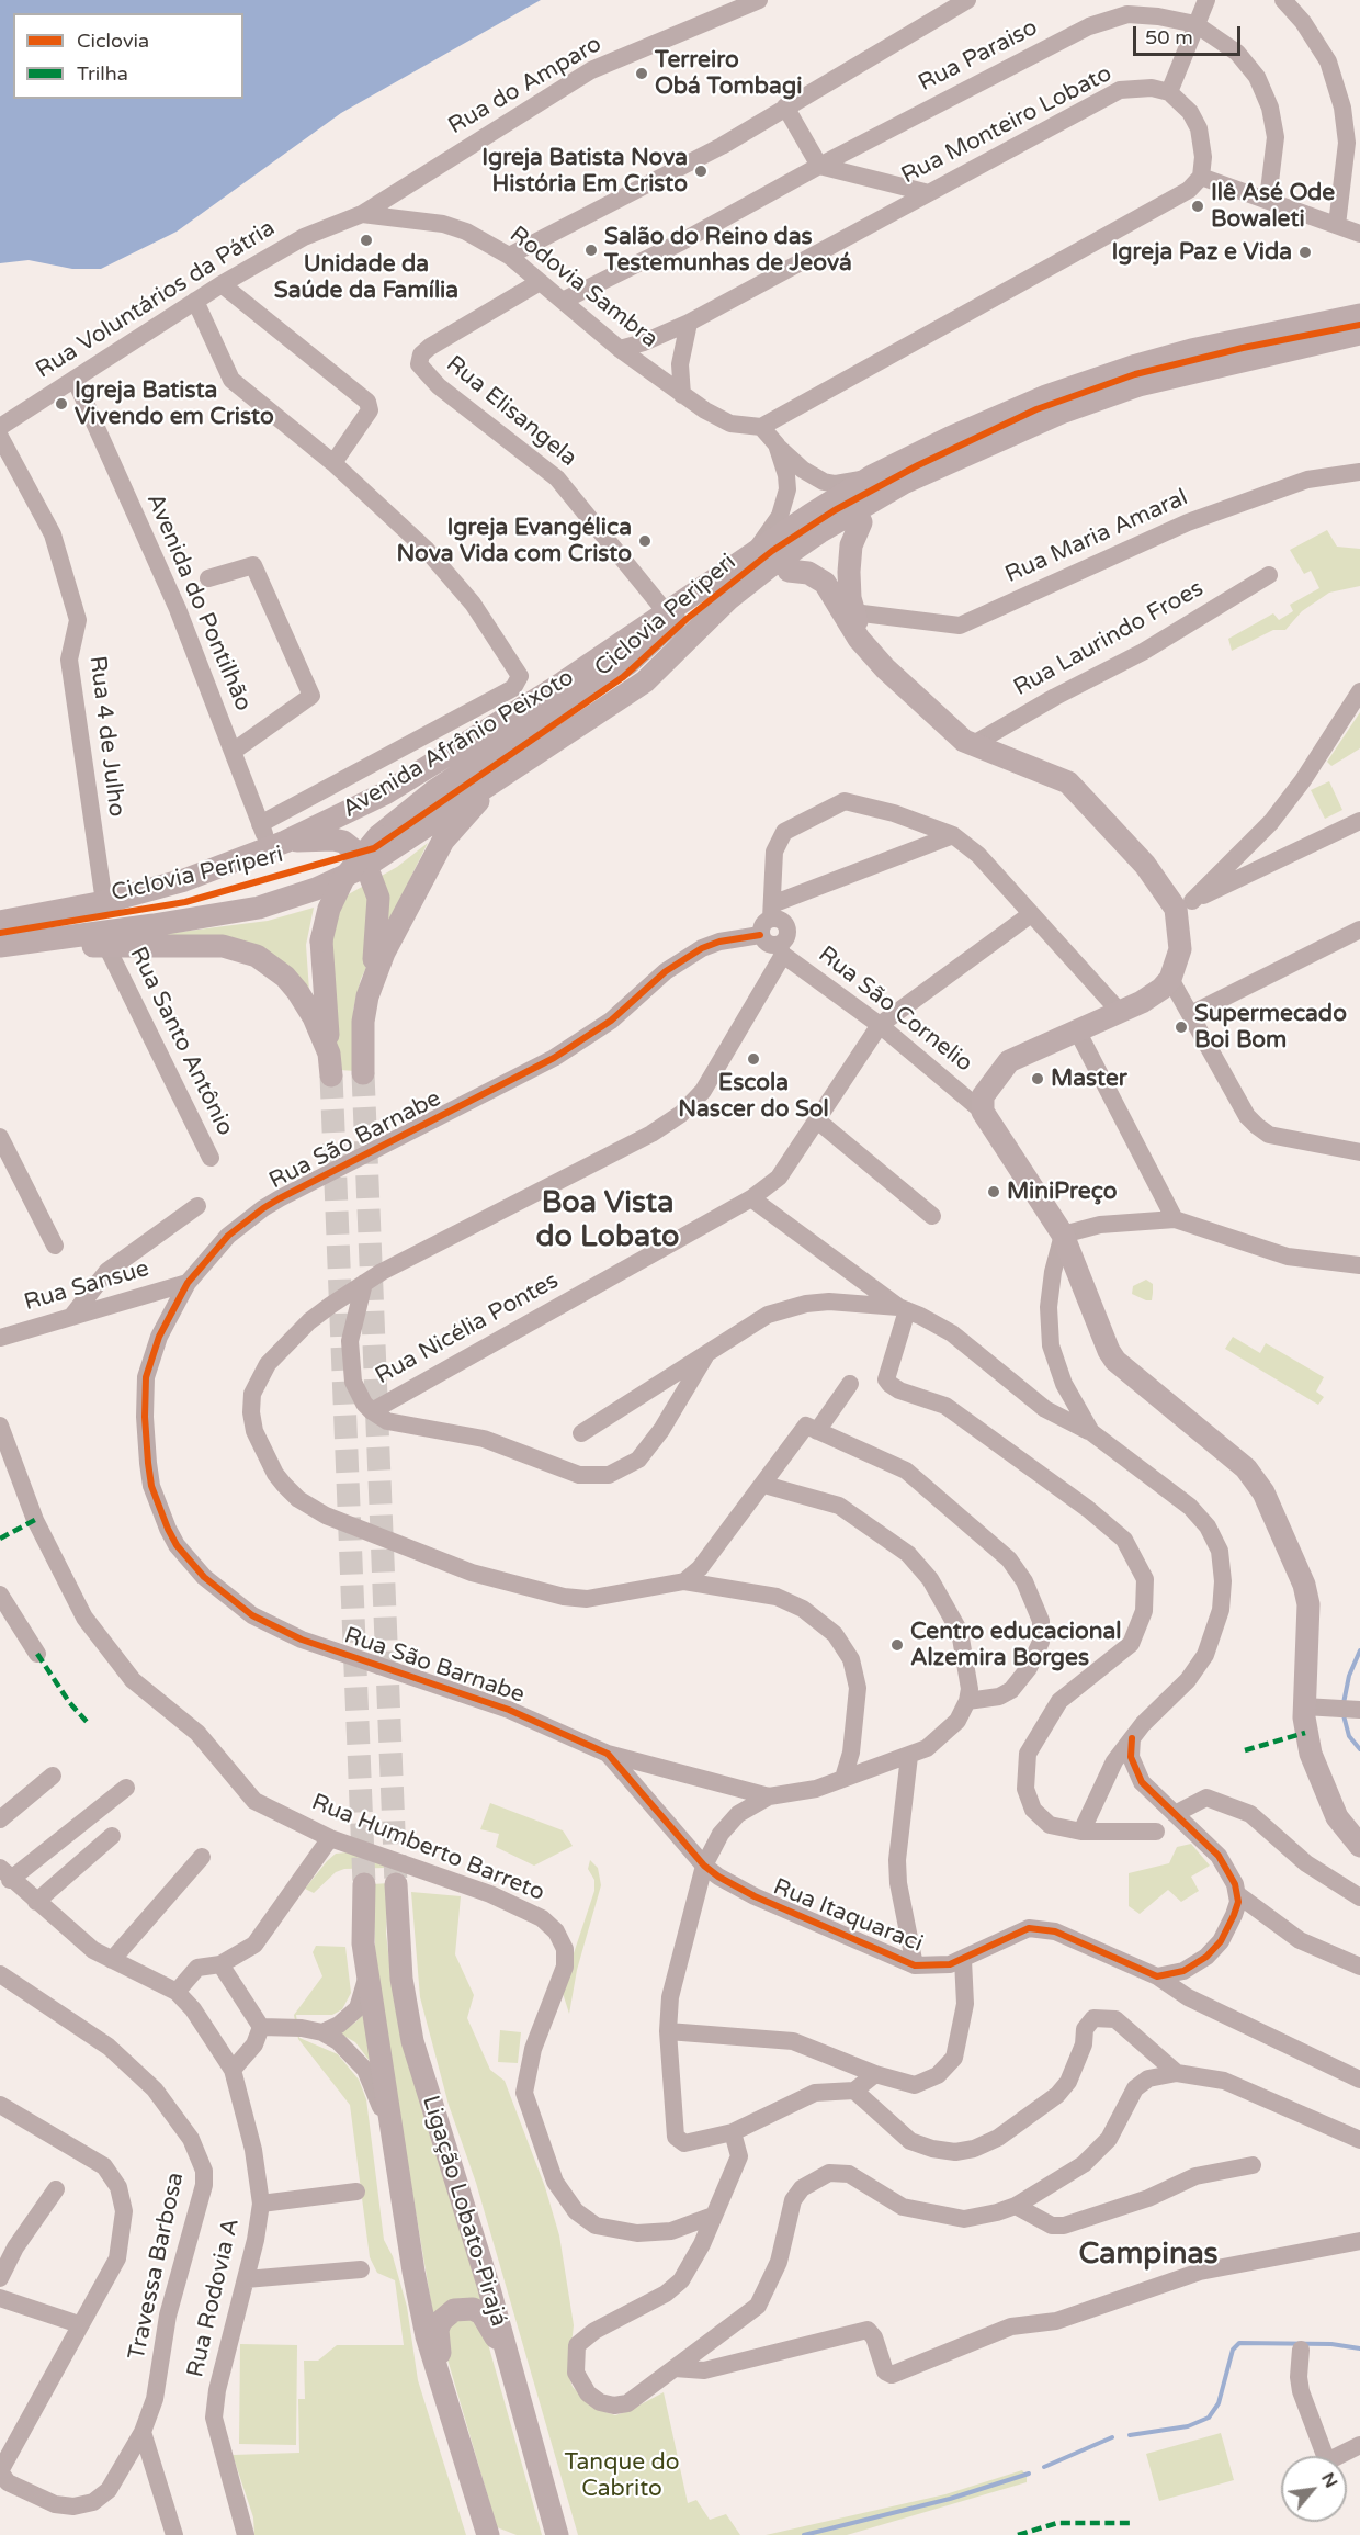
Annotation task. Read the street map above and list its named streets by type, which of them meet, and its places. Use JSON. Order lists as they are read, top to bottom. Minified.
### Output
{"streets":{"main road":["Avenida Afrânio Peixoto","Ligação Lobato-Pirajá"],"street":["Rua Paraiso","Rua do Amparo","Rua Monteiro Lobato","Rodovia Sambra","Rua Voluntários da Pátria","Rua Elisangela","Rua Maria Amaral","Avenida do Pontilhão","Rua Laurindo Froes","Rua 4 de Julho","Rua São Cornelio","Rua Santo Antônio","Rua São Barnabe","Rua Sansue","Rua Nicélia Pontes","Rua Humberto Barreto","Rua Itaquaraci","Travessa Barbosa","Rua Rodovia A"],"cycle path":["Ciclovia Periperi"]},"crossings":[["Rua Paraiso","Rodovia Sambra"],["Rua do Amparo","Rodovia Sambra"],["Rua Monteiro Lobato","Rodovia Sambra"],["Rodovia Sambra","Rua Voluntários da Pátria"],["Rodovia Sambra","Rua Elisangela"],["Rua Voluntários da Pátria","Avenida do Pontilhão"],["Rua Elisangela","Avenida Afrânio Peixoto"],["Avenida do Pontilhão","Avenida Afrânio Peixoto"],["Rua 4 de Julho","Avenida Afrânio Peixoto"],["Rua São Cornelio","Rua São Barnabe"],["Rua São Cornelio","Rua Nicélia Pontes"],["Rua São Barnabe","Rua Sansue"],["Rua São Barnabe","Rua Itaquaraci"]],"districts":["Boa Vista do Lobato","Campinas"],"parks":["Tanque do Cabrito"],"places":["Terreiro Obá Tombagi","Igreja Batista Nova História Em Cristo","Ilê Asé Ode Bowaleti","Unidade da Saúde da Família","Salão do Reino das Testemunhas de Jeová","Igreja Paz e Vida","Igreja Batista Vivendo em Cristo","Igreja Evangélica Nova Vida com Cristo","Supermecado Boi Bom","Escola Nascer do Sol","Master","MiniPreço","Centro educacional Alzemira Borges"],"legend":["Ciclovia","Trilha"],"scale_bar":"50 m","north":"top right"}
